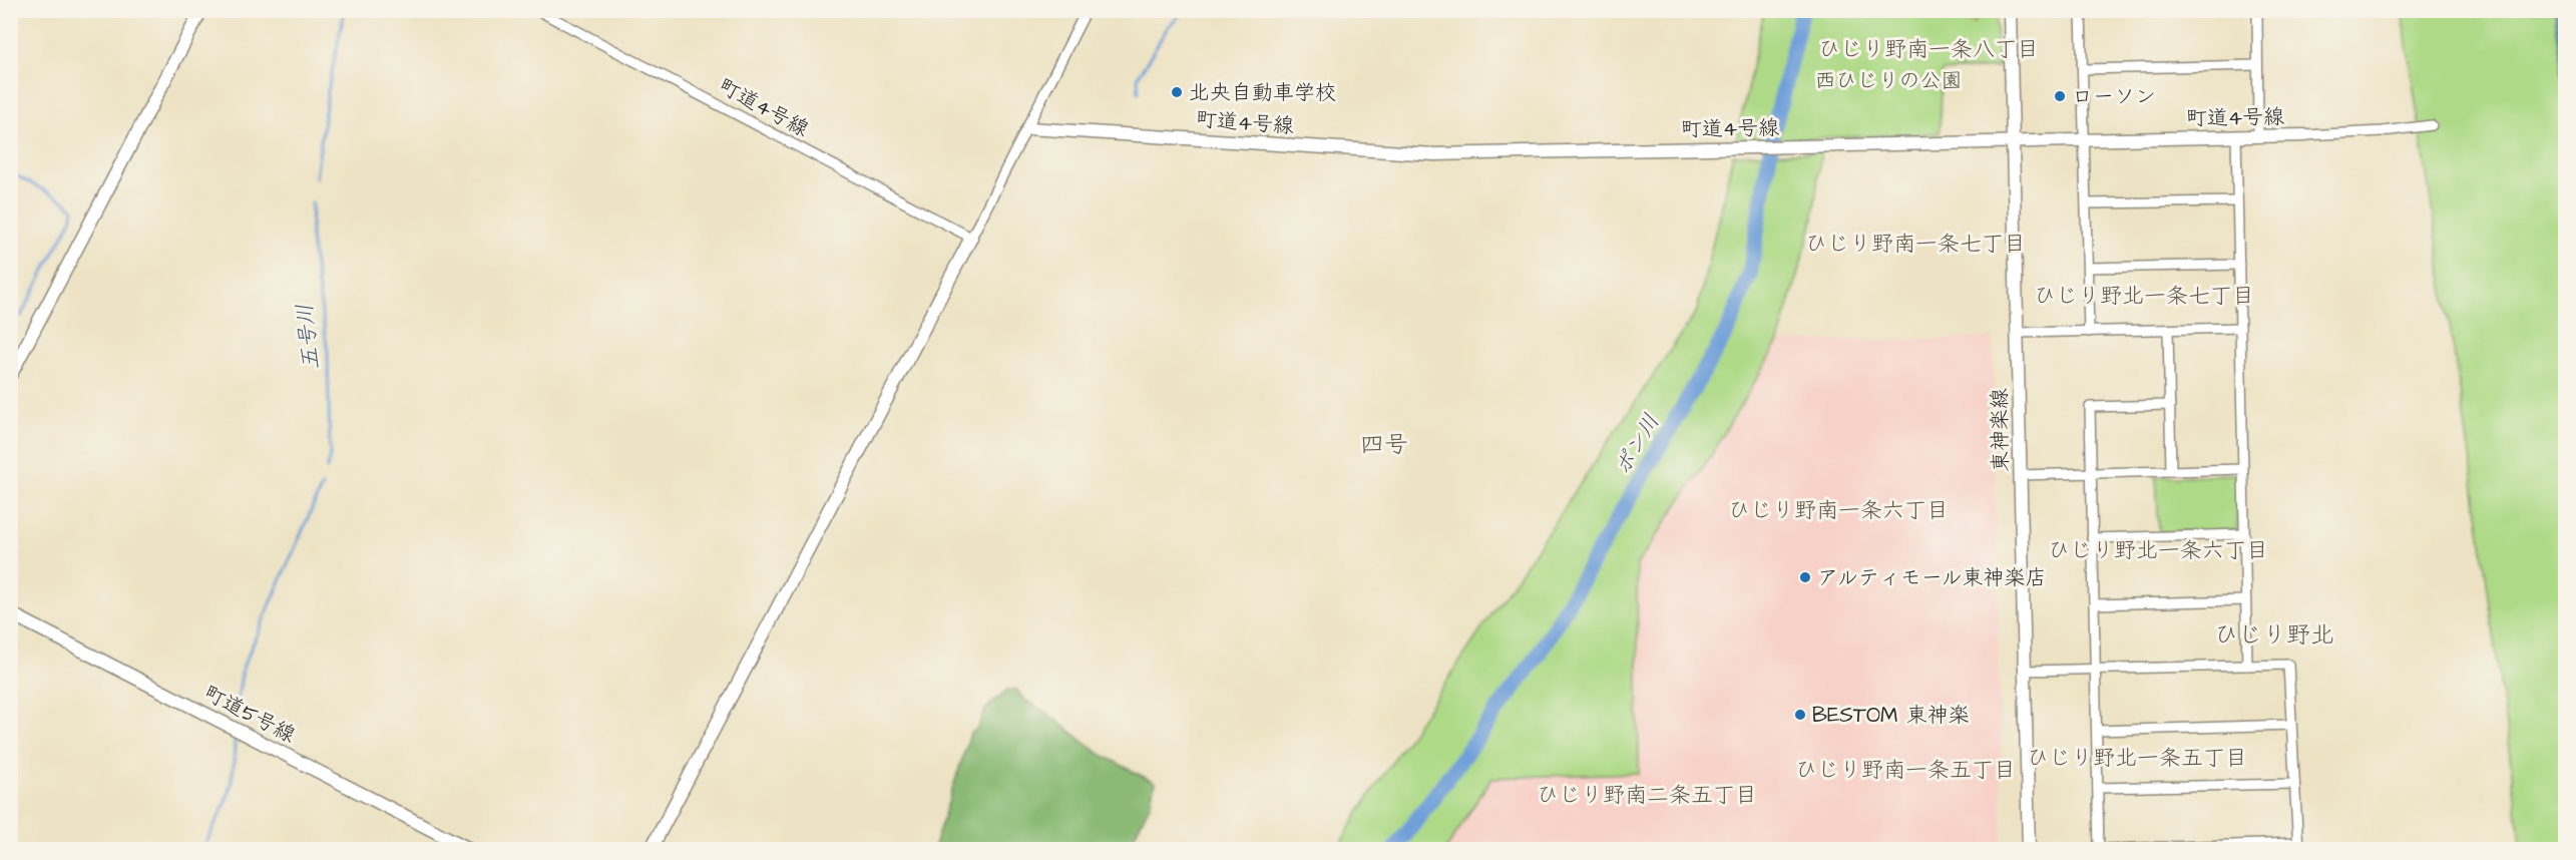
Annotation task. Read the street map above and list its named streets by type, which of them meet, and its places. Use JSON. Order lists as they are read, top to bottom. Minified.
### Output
{"streets":{"street":["町道4号線","東神楽線","町道5号線"]},"crossings":[["町道4号線","東神楽線"]],"districts":["ひじり野南一条八丁目","ひじり野南一条七丁目","ひじり野北一条七丁目","四号","ひじり野南一条六丁目","ひじり野北一条六丁目","ひじり野北","ひじり野北一条五丁目","ひじり野南一条五丁目","ひじり野南二条五丁目"],"water":["五号川","ポン川"],"parks":["西ひじりの公園"],"places":["北央自動車学校","ローソン","アルティモール東神楽店","BESTOM 東神楽"]}
